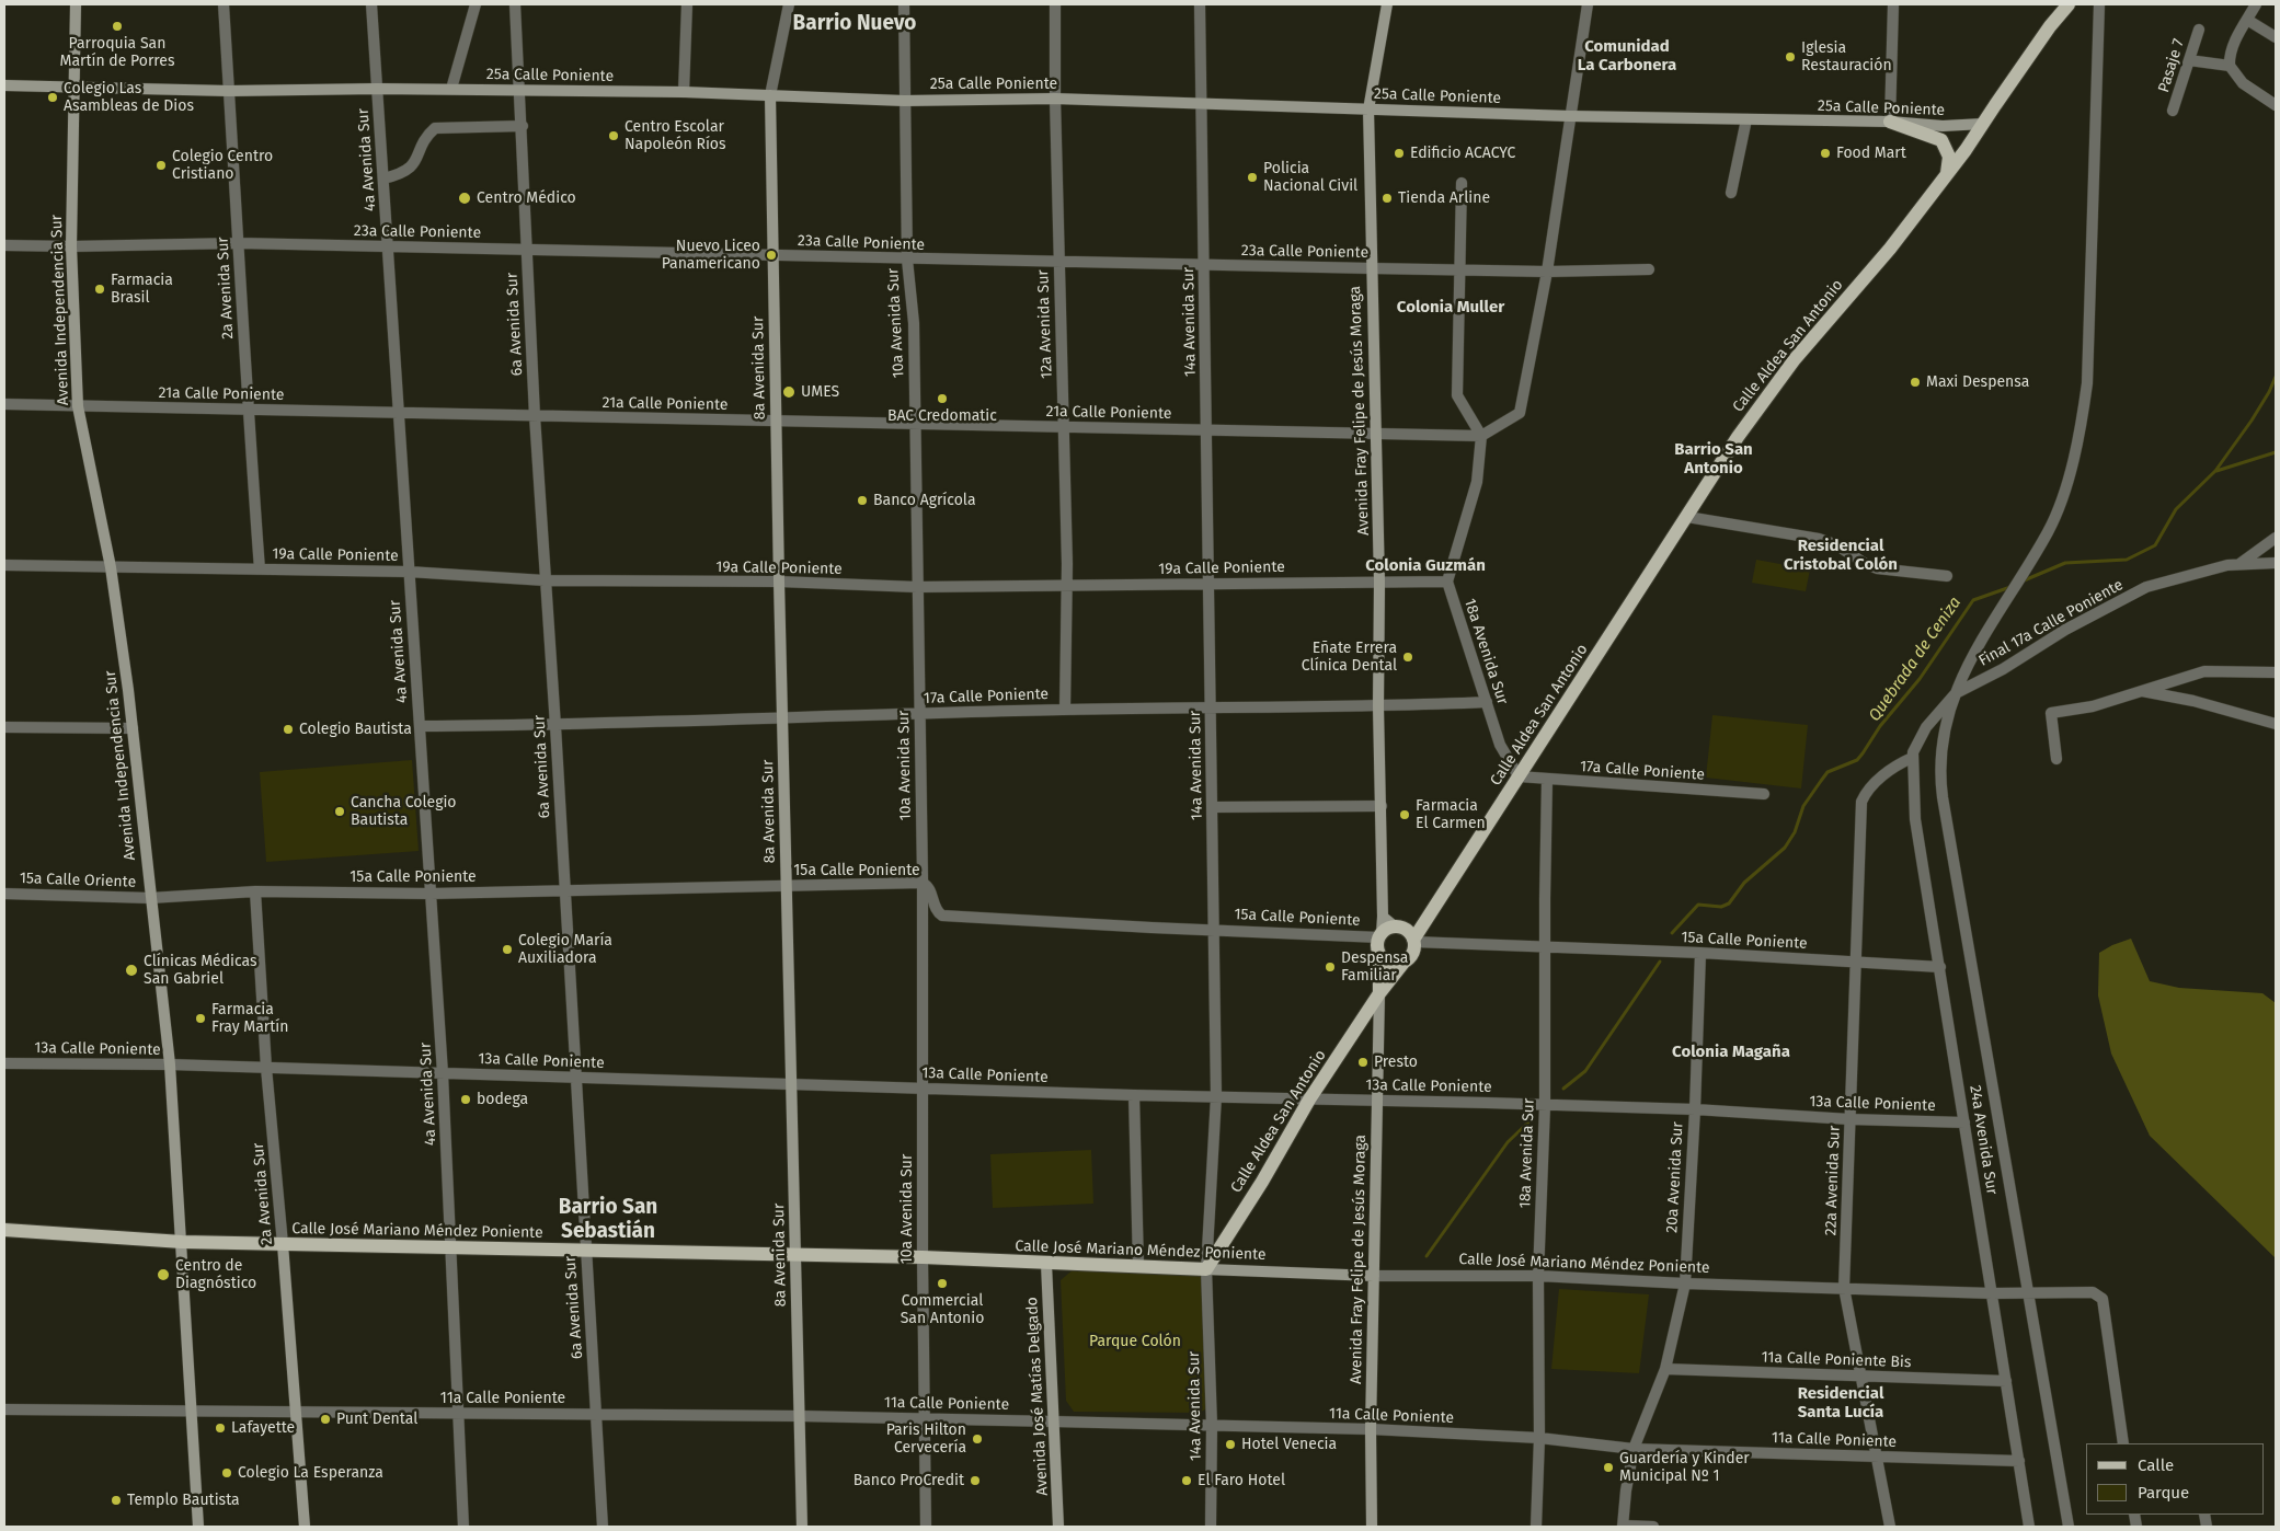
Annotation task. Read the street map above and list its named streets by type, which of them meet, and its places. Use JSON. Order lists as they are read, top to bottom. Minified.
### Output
{"streets":{"main road":["Calle Aldea San Antonio","Calle José Mariano Méndez Poniente"],"street":["Pasaje 7","25a Calle Poniente","4a Avenida Sur","23a Calle Poniente","2a Avenida Sur","Avenida Independencia Sur","14a Avenida Sur","10a Avenida Sur","6a Avenida Sur","12a Avenida Sur","8a Avenida Sur","21a Calle Poniente","Avenida Fray Felipe de Jesús Moraga","19a Calle Poniente","Final 17a Calle Poniente","18a Avenida Sur","17a Calle Poniente","15a Calle Poniente","15a Calle Oriente","13a Calle Poniente","24a Avenida Sur","20a Avenida Sur","22a Avenida Sur","11a Calle Poniente Bis","Avenida José Matías Delgado","11a Calle Poniente"]},"crossings":[["25a Calle Poniente","4a Avenida Sur"],["25a Calle Poniente","2a Avenida Sur"],["25a Calle Poniente","Avenida Independencia Sur"],["25a Calle Poniente","14a Avenida Sur"],["25a Calle Poniente","10a Avenida Sur"],["25a Calle Poniente","6a Avenida Sur"],["25a Calle Poniente","12a Avenida Sur"],["25a Calle Poniente","Calle Aldea San Antonio"],["25a Calle Poniente","8a Avenida Sur"],["25a Calle Poniente","Avenida Fray Felipe de Jesús Moraga"],["4a Avenida Sur","23a Calle Poniente"],["4a Avenida Sur","21a Calle Poniente"],["4a Avenida Sur","19a Calle Poniente"],["4a Avenida Sur","17a Calle Poniente"],["4a Avenida Sur","15a Calle Poniente"],["4a Avenida Sur","13a Calle Poniente"],["4a Avenida Sur","Calle José Mariano Méndez Poniente"],["4a Avenida Sur","11a Calle Poniente"],["23a Calle Poniente","2a Avenida Sur"],["23a Calle Poniente","Avenida Independencia Sur"],["23a Calle Poniente","14a Avenida Sur"],["23a Calle Poniente","10a Avenida Sur"],["23a Calle Poniente","6a Avenida Sur"],["23a Calle Poniente","12a Avenida Sur"],["23a Calle Poniente","8a Avenida Sur"],["23a Calle Poniente","Avenida Fray Felipe de Jesús Moraga"],["2a Avenida Sur","21a Calle Poniente"],["2a Avenida Sur","19a Calle Poniente"],["2a Avenida Sur","15a Calle Poniente"],["2a Avenida Sur","13a Calle Poniente"],["2a Avenida Sur","Calle José Mariano Méndez Poniente"],["2a Avenida Sur","11a Calle Poniente"],["Avenida Independencia Sur","21a Calle Poniente"],["Avenida Independencia Sur","19a Calle Poniente"],["Avenida Independencia Sur","15a Calle Poniente"],["Avenida Independencia Sur","15a Calle Oriente"],["Avenida Independencia Sur","13a Calle Poniente"],["Avenida Independencia Sur","Calle José Mariano Méndez Poniente"],["Avenida Independencia Sur","11a Calle Poniente"],["14a Avenida Sur","Calle Aldea San Antonio"],["14a Avenida Sur","21a Calle Poniente"],["14a Avenida Sur","19a Calle Poniente"],["14a Avenida Sur","17a Calle Poniente"],["14a Avenida Sur","15a Calle Poniente"],["14a Avenida Sur","13a Calle Poniente"],["14a Avenida Sur","Calle José Mariano Méndez Poniente"],["14a Avenida Sur","11a Calle Poniente"],["10a Avenida Sur","21a Calle Poniente"],["10a Avenida Sur","19a Calle Poniente"],["10a Avenida Sur","17a Calle Poniente"],["10a Avenida Sur","15a Calle Poniente"],["10a Avenida Sur","13a Calle Poniente"],["10a Avenida Sur","Calle José Mariano Méndez Poniente"],["10a Avenida Sur","11a Calle Poniente"],["6a Avenida Sur","21a Calle Poniente"],["6a Avenida Sur","19a Calle Poniente"],["6a Avenida Sur","17a Calle Poniente"],["6a Avenida Sur","15a Calle Poniente"],["6a Avenida Sur","13a Calle Poniente"],["6a Avenida Sur","Calle José Mariano Méndez Poniente"],["6a Avenida Sur","11a Calle Poniente"],["12a Avenida Sur","21a Calle Poniente"],["12a Avenida Sur","19a Calle Poniente"],["12a Avenida Sur","17a Calle Poniente"],["Calle Aldea San Antonio","Avenida Fray Felipe de Jesús Moraga"],["Calle Aldea San Antonio","18a Avenida Sur"],["Calle Aldea San Antonio","17a Calle Poniente"],["Calle Aldea San Antonio","15a Calle Poniente"],["Calle Aldea San Antonio","13a Calle Poniente"],["Calle Aldea San Antonio","Calle José Mariano Méndez Poniente"],["8a Avenida Sur","21a Calle Poniente"],["8a Avenida Sur","19a Calle Poniente"],["8a Avenida Sur","17a Calle Poniente"],["8a Avenida Sur","15a Calle Poniente"],["8a Avenida Sur","13a Calle Poniente"],["8a Avenida Sur","Calle José Mariano Méndez Poniente"],["8a Avenida Sur","11a Calle Poniente"],["21a Calle Poniente","Avenida Fray Felipe de Jesús Moraga"],["Avenida Fray Felipe de Jesús Moraga","19a Calle Poniente"],["Avenida Fray Felipe de Jesús Moraga","17a Calle Poniente"],["Avenida Fray Felipe de Jesús Moraga","15a Calle Poniente"],["Avenida Fray Felipe de Jesús Moraga","13a Calle Poniente"],["Avenida Fray Felipe de Jesús Moraga","Calle José Mariano Méndez Poniente"],["Avenida Fray Felipe de Jesús Moraga","11a Calle Poniente"],["19a Calle Poniente","18a Avenida Sur"],["Final 17a Calle Poniente","24a Avenida Sur"],["Final 17a Calle Poniente","22a Avenida Sur"],["18a Avenida Sur","17a Calle Poniente"],["18a Avenida Sur","15a Calle Poniente"],["18a Avenida Sur","13a Calle Poniente"],["18a Avenida Sur","Calle José Mariano Méndez Poniente"],["18a Avenida Sur","11a Calle Poniente"],["15a Calle Poniente","15a Calle Oriente"],["15a Calle Poniente","24a Avenida Sur"],["15a Calle Poniente","20a Avenida Sur"],["15a Calle Poniente","22a Avenida Sur"],["13a Calle Poniente","24a Avenida Sur"],["13a Calle Poniente","20a Avenida Sur"],["13a Calle Poniente","22a Avenida Sur"],["24a Avenida Sur","22a Avenida Sur"],["24a Avenida Sur","Calle José Mariano Méndez Poniente"],["24a Avenida Sur","11a Calle Poniente Bis"],["24a Avenida Sur","11a Calle Poniente"],["20a Avenida Sur","Calle José Mariano Méndez Poniente"],["20a Avenida Sur","11a Calle Poniente Bis"],["20a Avenida Sur","11a Calle Poniente"],["22a Avenida Sur","Calle José Mariano Méndez Poniente"],["22a Avenida Sur","11a Calle Poniente Bis"],["22a Avenida Sur","11a Calle Poniente"],["Calle José Mariano Méndez Poniente","Avenida José Matías Delgado"],["Avenida José Matías Delgado","11a Calle Poniente"]],"districts":["Barrio Nuevo","Comunidad La Carbonera","Colonia Muller","Barrio San Antonio","Residencial Cristobal Colón","Colonia Guzmán","Colonia Magaña","Barrio San Sebastián","Residencial Santa Lucía"],"water":["Quebrada de Ceniza"],"parks":["Parque Colón"],"places":["Parroquia San Martín de Porres","Iglesia Restauración","Colegio Las Asambleas de Dios","Centro Escolar Napoleón Ríos","Edificio ACACYC","Food Mart","Colegio Centro Cristiano","Policia Nacional Civil","Centro Médico","Tienda Arline","Nuevo Liceo Panamericano","Farmacia Brasil","Maxi Despensa","UMES","BAC Credomatic","Banco Agrícola","Eñate Errera Clínica Dental","Colegio Bautista","Cancha Colegio Bautista","Farmacia El Carmen","Colegio María Auxiliadora","Despensa Familiar","Clínicas Médicas San Gabriel","Farmacia Fray Martín","Presto","bodega","Centro de Diagnóstico","Commercial San Antonio","Punt Dental","Lafayette","Paris Hilton Cervecería","Hotel Venecia","Guardería y Kinder Municipal Nº 1","Colegio La Esperanza","Banco ProCredit","El Faro Hotel","Templo Bautista"],"legend":["Calle","Parque"]}
